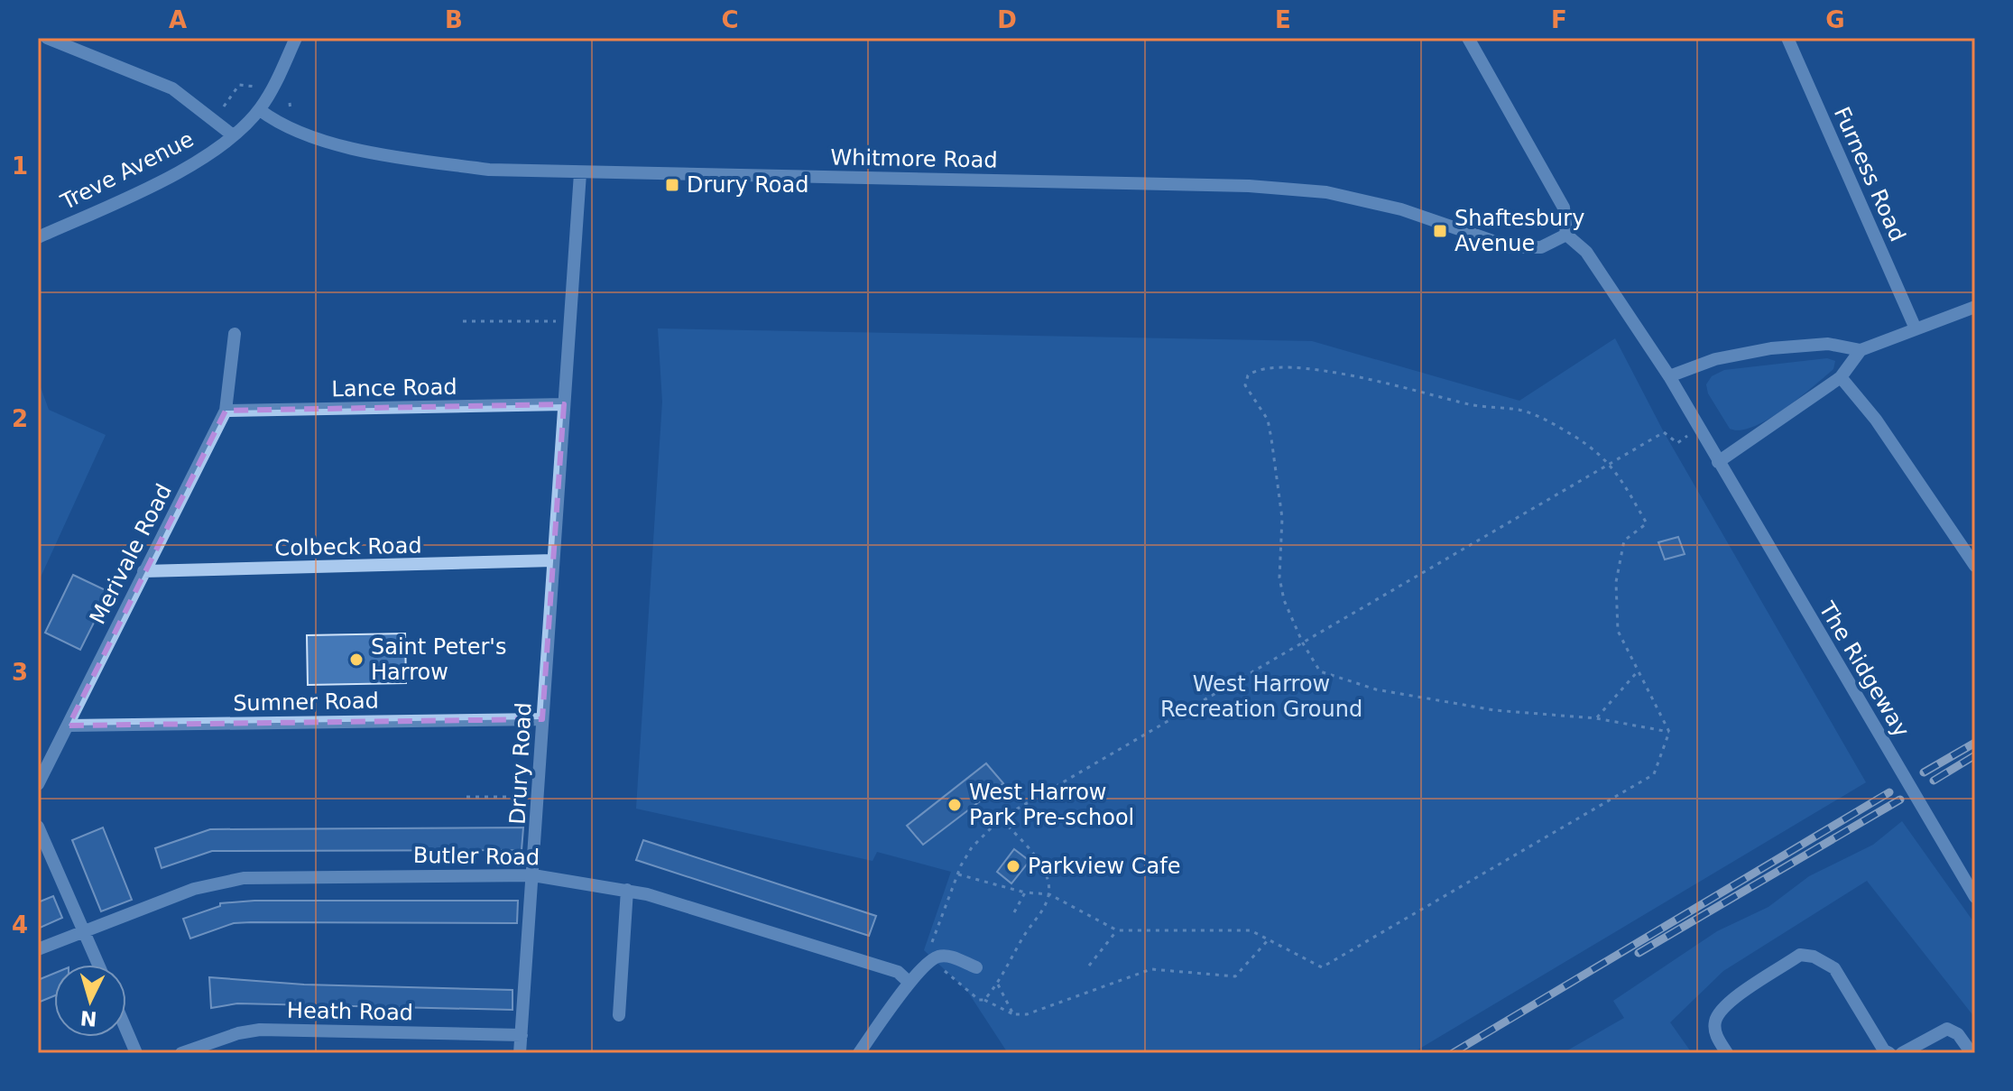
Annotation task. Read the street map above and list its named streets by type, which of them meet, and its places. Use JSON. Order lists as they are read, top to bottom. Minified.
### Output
{"streets":{"street":["Whitmore Road","Treve Avenue","Furness Road","Lance Road","Colbeck Road","Merivale Road","The Ridgeway","Sumner Road","Drury Road","Butler Road","Heath Road"]},"crossings":[["Whitmore Road","Treve Avenue"],["Whitmore Road","Drury Road"],["Lance Road","Merivale Road"],["Lance Road","Drury Road"],["Colbeck Road","Merivale Road"],["Colbeck Road","Drury Road"],["Merivale Road","Sumner Road"],["Sumner Road","Drury Road"],["Drury Road","Butler Road"],["Drury Road","Heath Road"]],"parks":["West Harrow Recreation Ground"],"places":{"transit":["Drury Road","Shaftesbury Avenue"],"other":["Saint Peter's Harrow","West Harrow Park Pre-school","Parkview Cafe"]},"north":"bottom","grid":{"columns":["A","B","C","D","E","F","G"],"rows":["1","2","3","4"]}}
